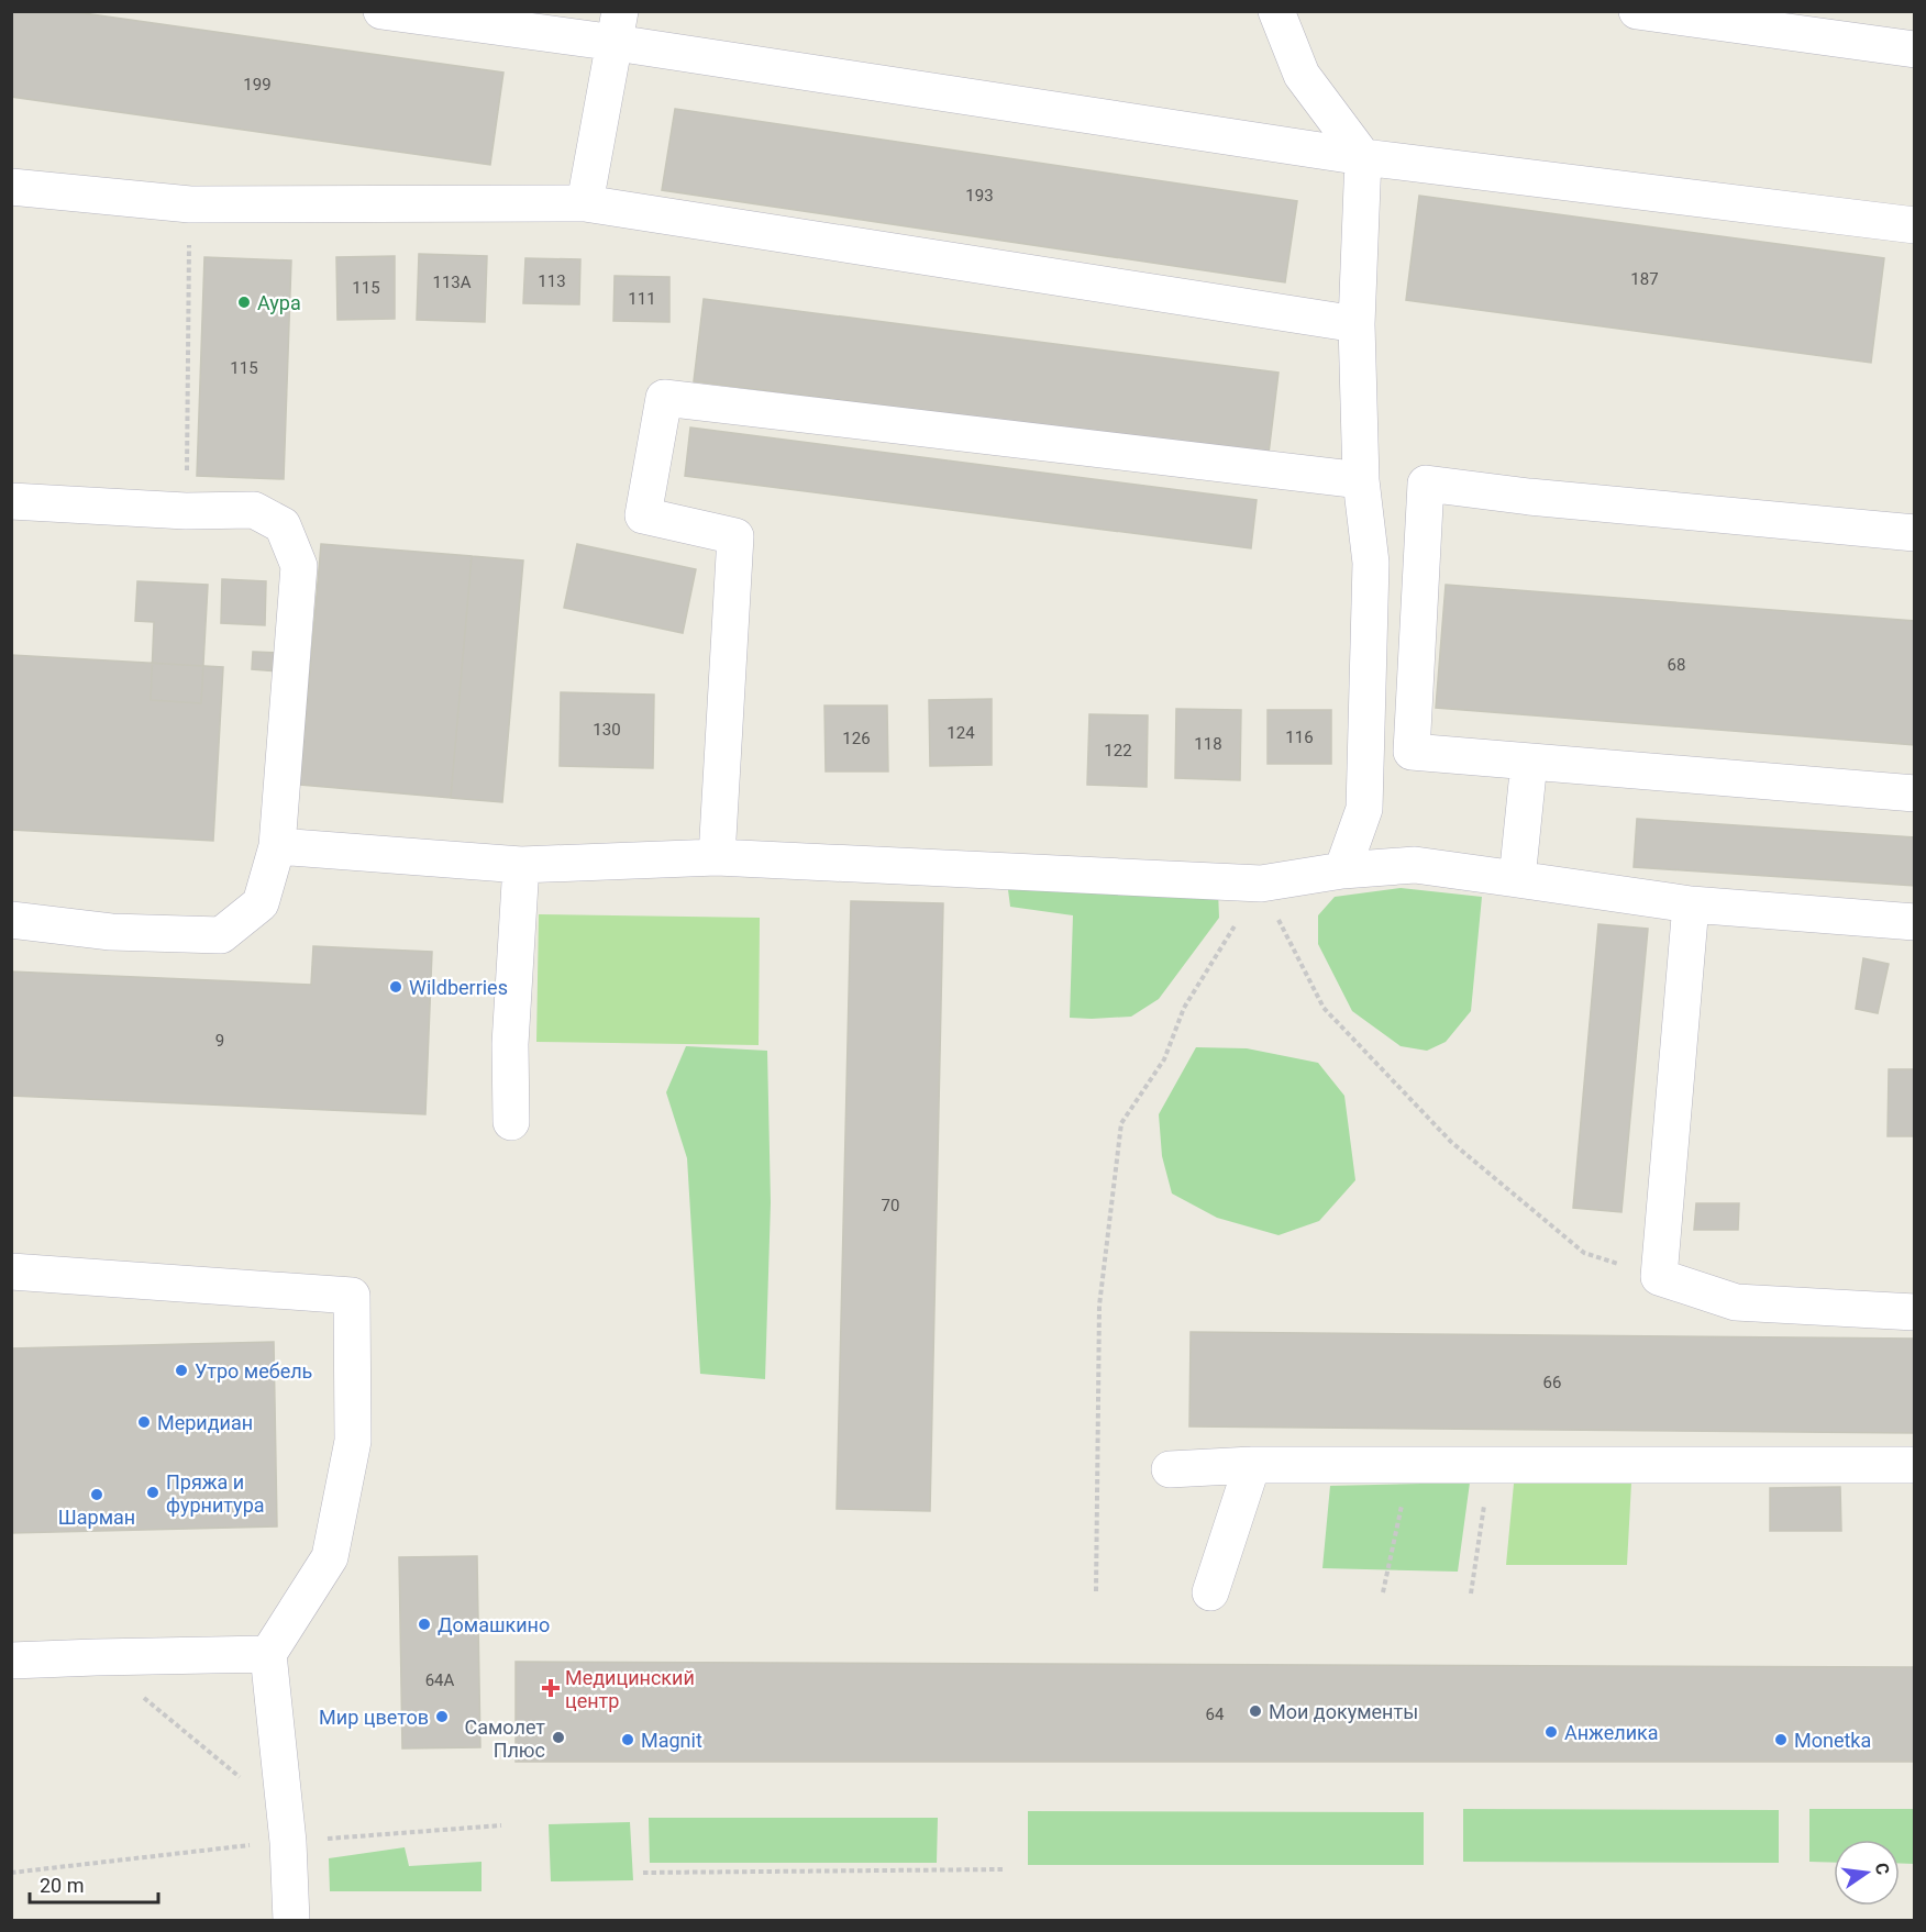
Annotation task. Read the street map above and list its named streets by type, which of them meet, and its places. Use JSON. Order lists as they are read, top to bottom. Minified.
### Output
{"places":{"other":["Аура","Wildberries","Утро мебель","Меридиан","Пряжа и фурнитура","Шарман","Домашкино","Мои документы","Мир цветов","Анжелика","Самолет Плюс","Magnit","Monetka"],"health":["Медицинский центр"]},"house_numbers":["199","193","187","113","113А","115","111","115","68","130","124","116","126","118","122","9","70","66","64А","64"],"scale_bar":"20 m","north":"right"}
